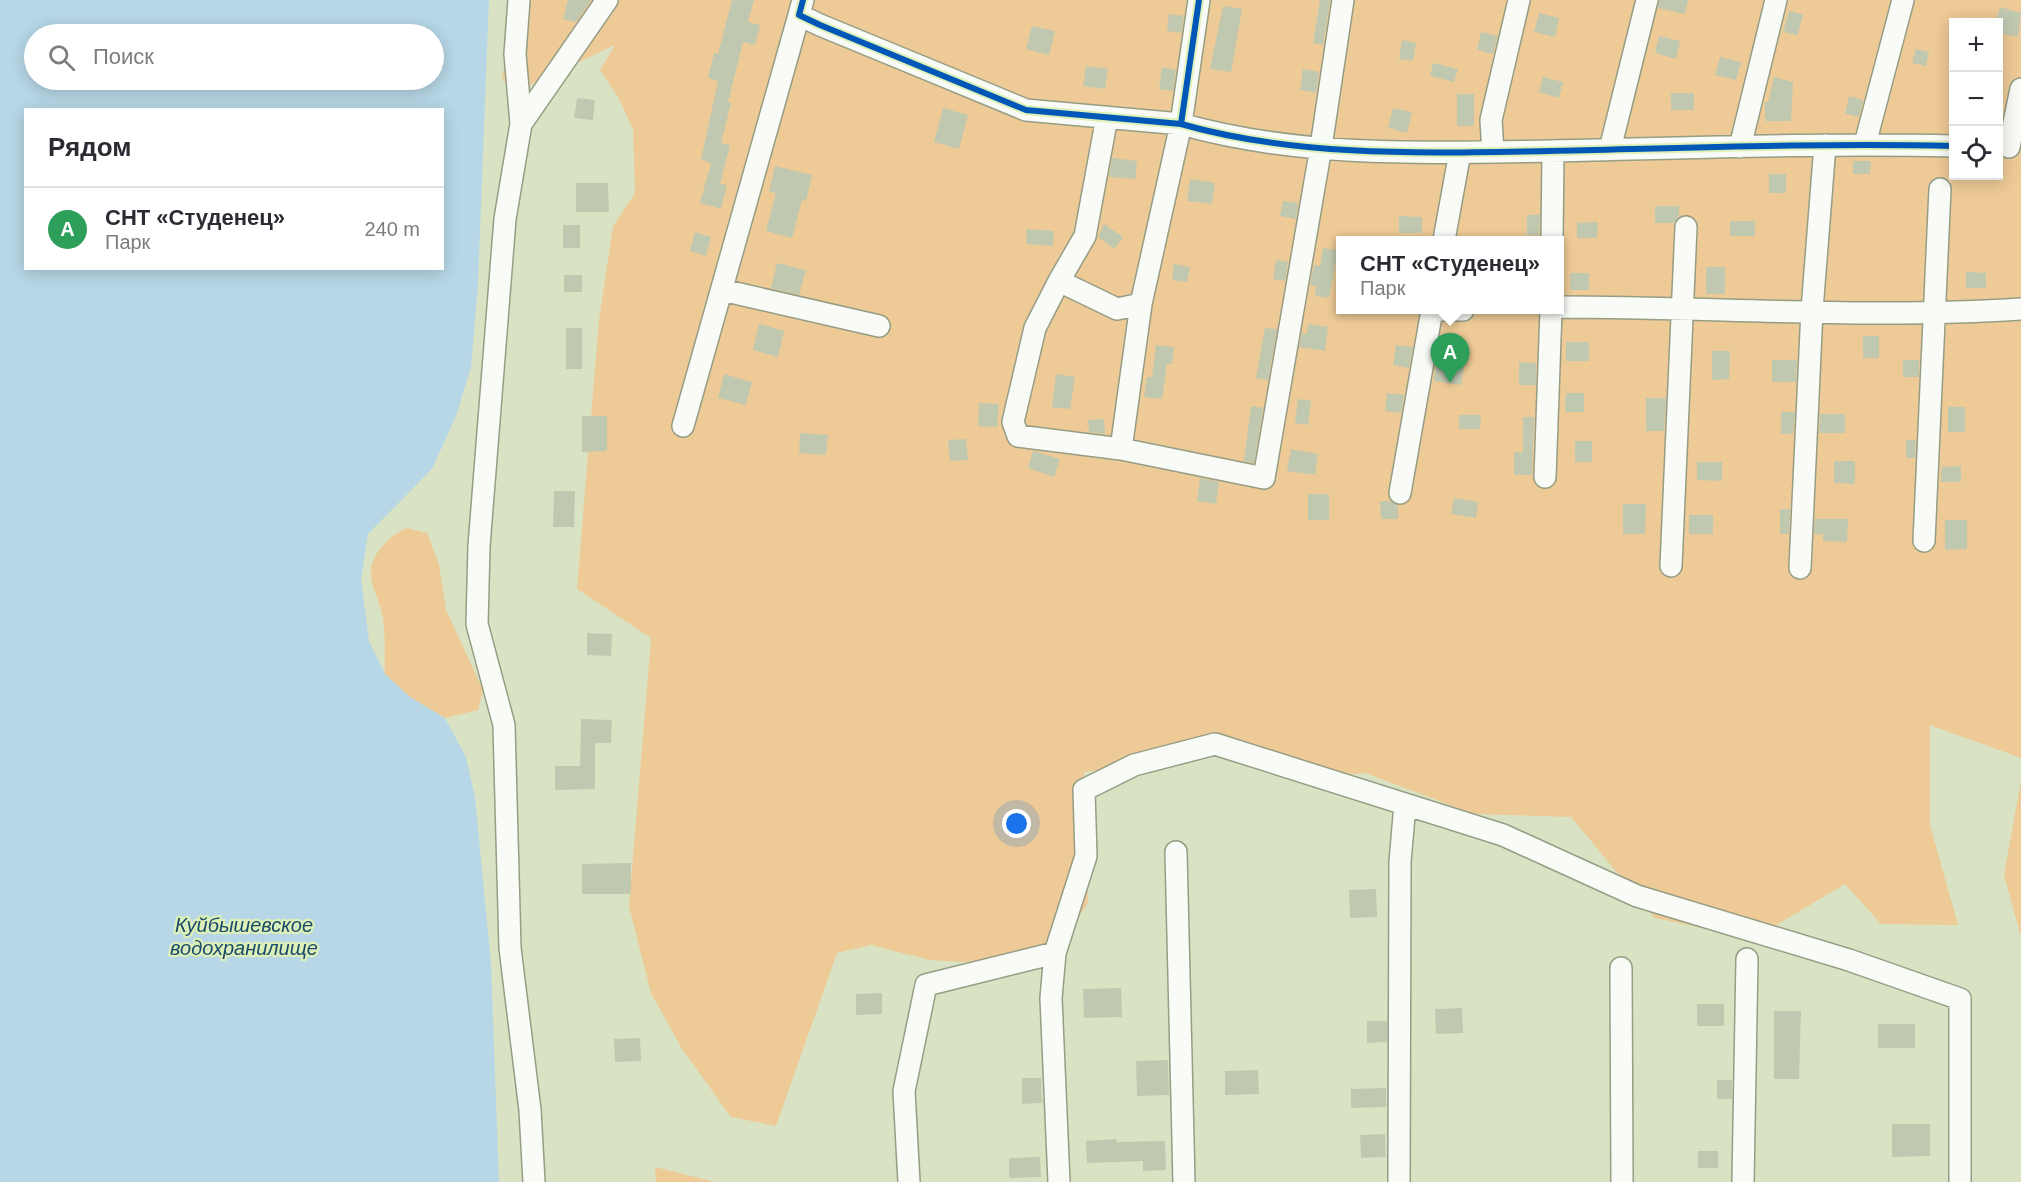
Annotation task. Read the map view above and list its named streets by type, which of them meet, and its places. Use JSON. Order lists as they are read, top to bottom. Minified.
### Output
{"water":["Куйбышевское водохранилище"],"page":{"map_buttons":["+","−"],"search":"Поиск","heading":"Рядом","list":[{"mark":"A","name":"СНТ «Студенец»","note":"Парк","value":"240 m"}],"popup":["СНТ «Студенец»","Парк"],"pins":"A"}}
